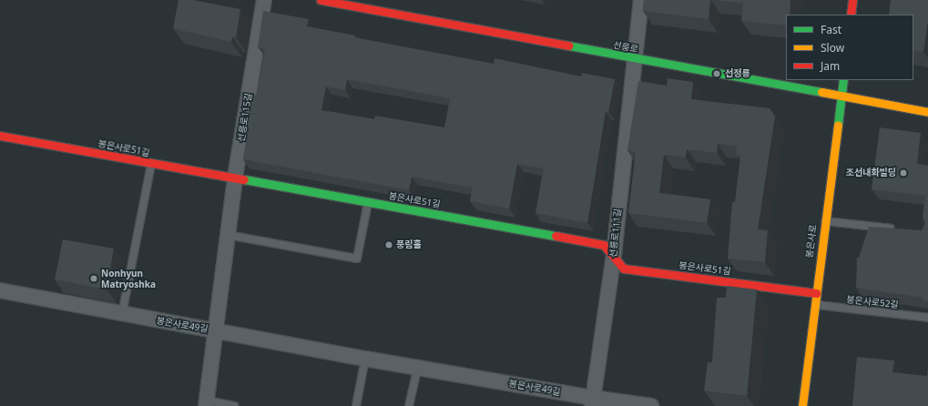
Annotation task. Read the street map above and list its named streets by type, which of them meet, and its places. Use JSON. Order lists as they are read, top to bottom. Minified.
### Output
{"streets":{"main road":["선릉로","봉은사로51길","봉은사로"],"street":["선릉로115길","선릉로111길","봉은사로49길"],"lane":["봉은사로52길"]},"crossings":[["선릉로","선릉로111길"],["선릉로","봉은사로"],["선릉로115길","봉은사로51길"],["선릉로115길","봉은사로49길"],["봉은사로51길","선릉로111길"],["봉은사로51길","봉은사로"],["선릉로111길","봉은사로49길"],["봉은사로","봉은사로52길"]],"places":["선정릉","조선내화빌딩","풍림홀","Nonhyun Matryoshka"],"legend":["Fast","Slow","Jam"]}
